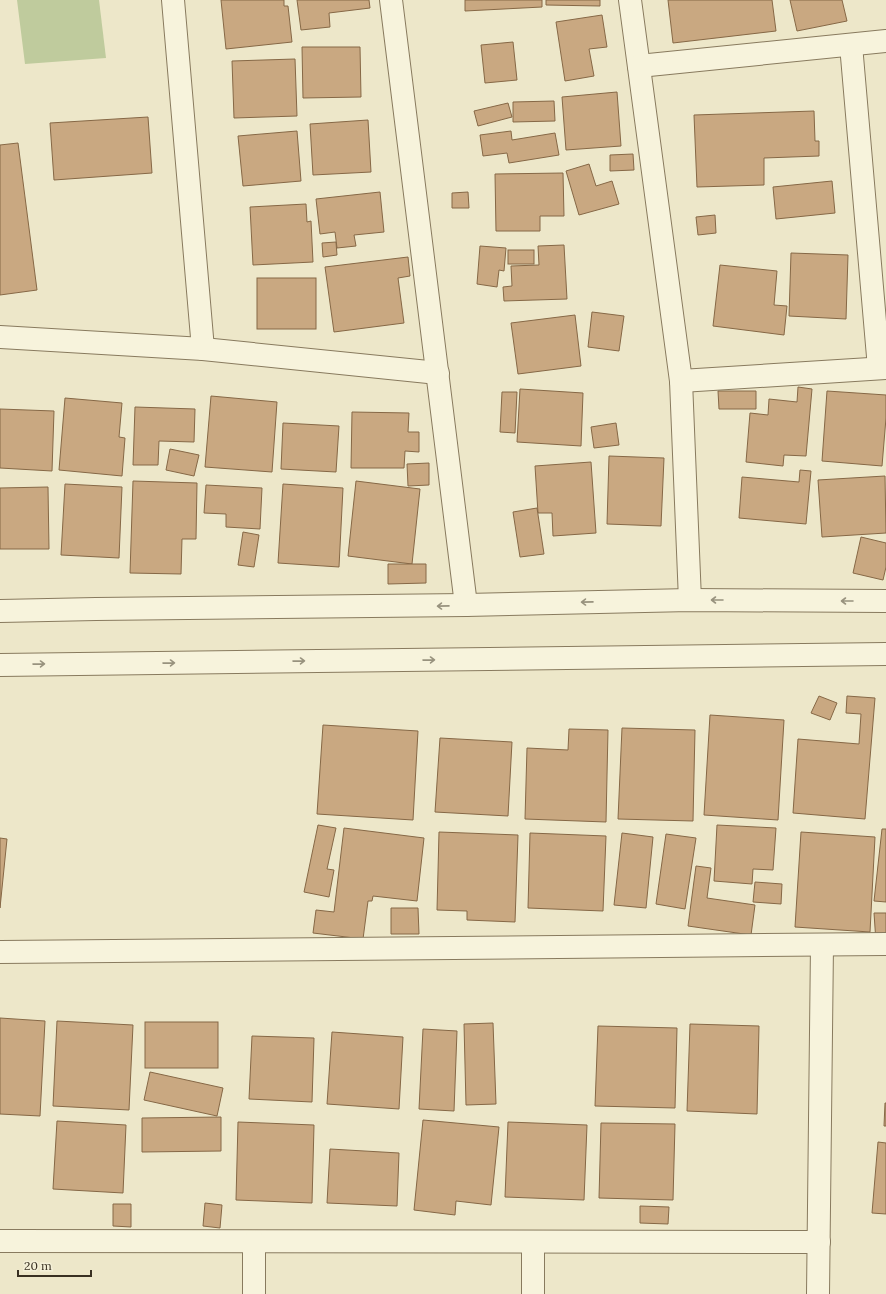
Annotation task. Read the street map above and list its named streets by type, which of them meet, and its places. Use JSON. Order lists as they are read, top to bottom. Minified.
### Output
{"scale_bar":"20 m"}
